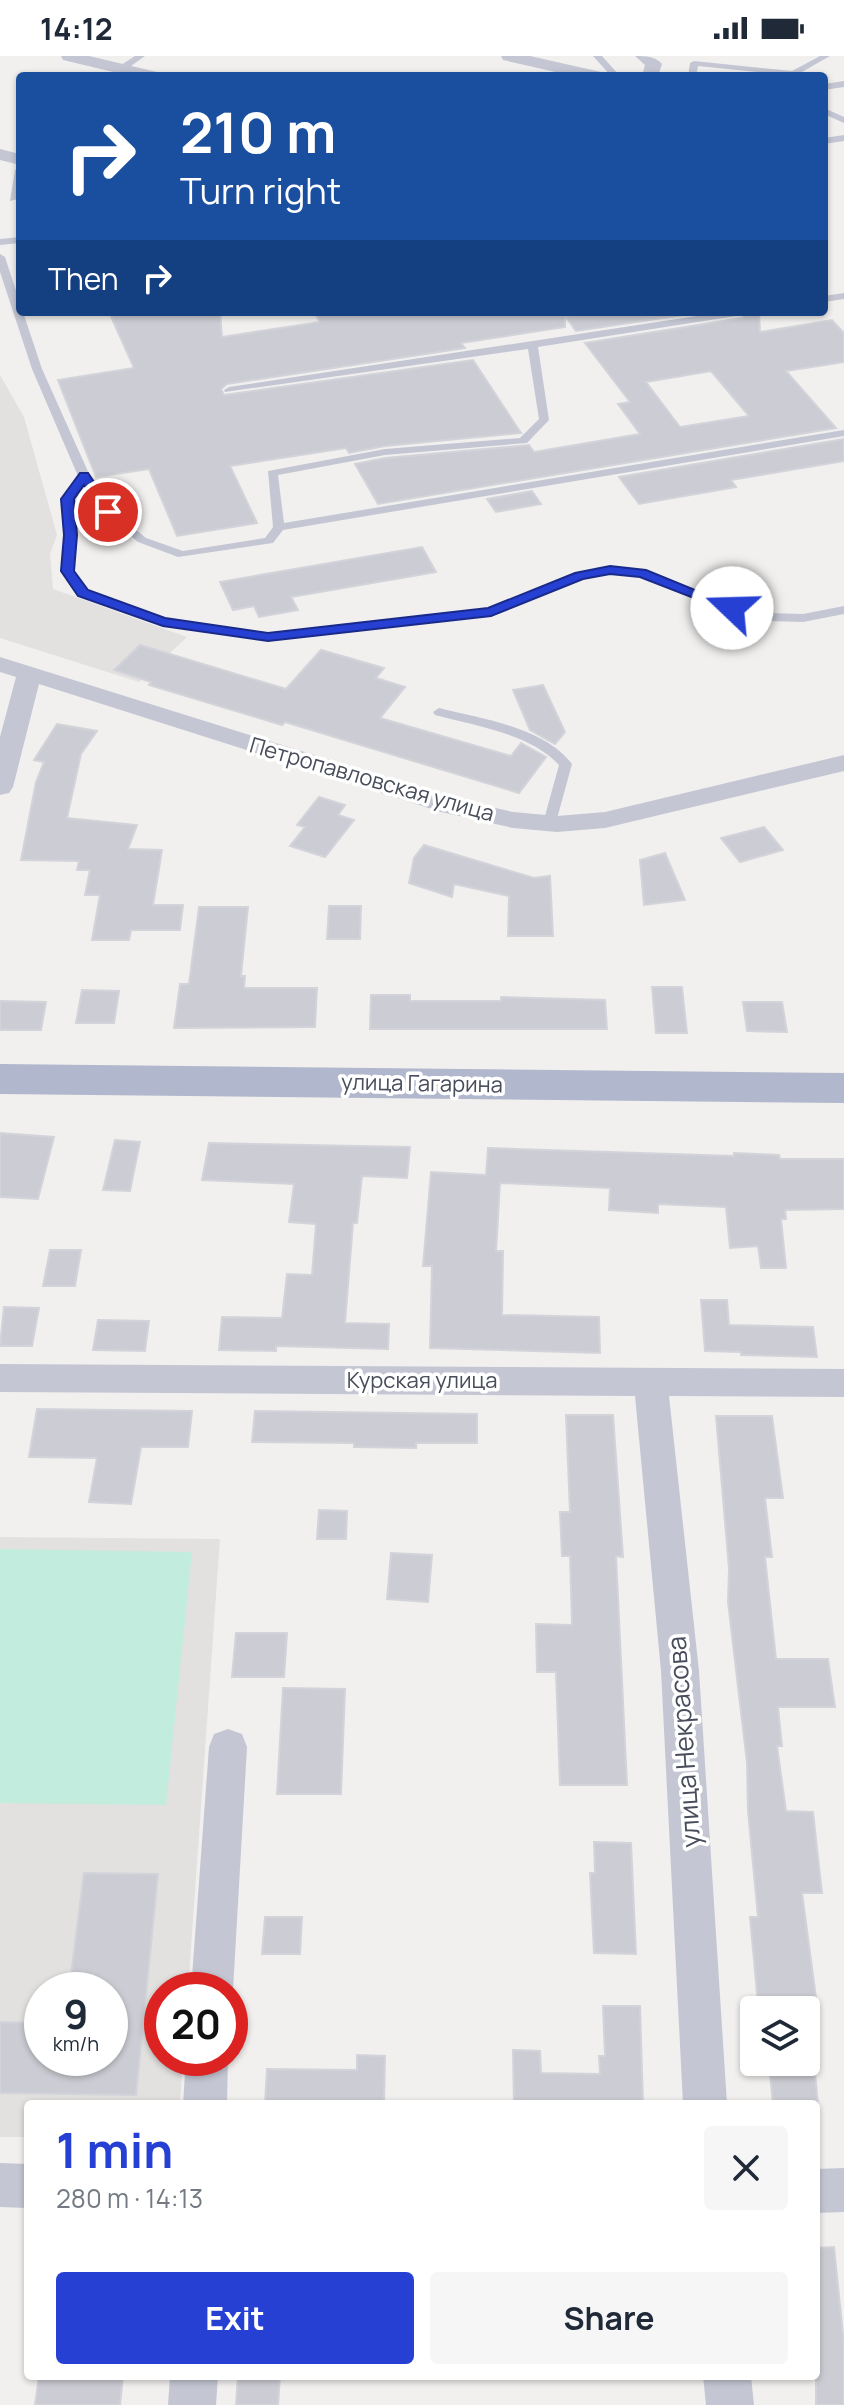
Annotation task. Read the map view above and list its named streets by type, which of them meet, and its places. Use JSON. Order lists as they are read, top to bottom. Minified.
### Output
{"streets":{"main road":["улица Гагарина"],"street":["Петропавловская улица","Курская улица","улица Некрасова"]},"crossings":[["Курская улица","улица Некрасова"]],"page":{"status":"14:12","turn":["210 m","Turn right"],"then":"Then","speed":"9 km/h","limit":"20","heading":["1 min","280 m · 14:13"],"buttons":["Exit","Share"]}}
